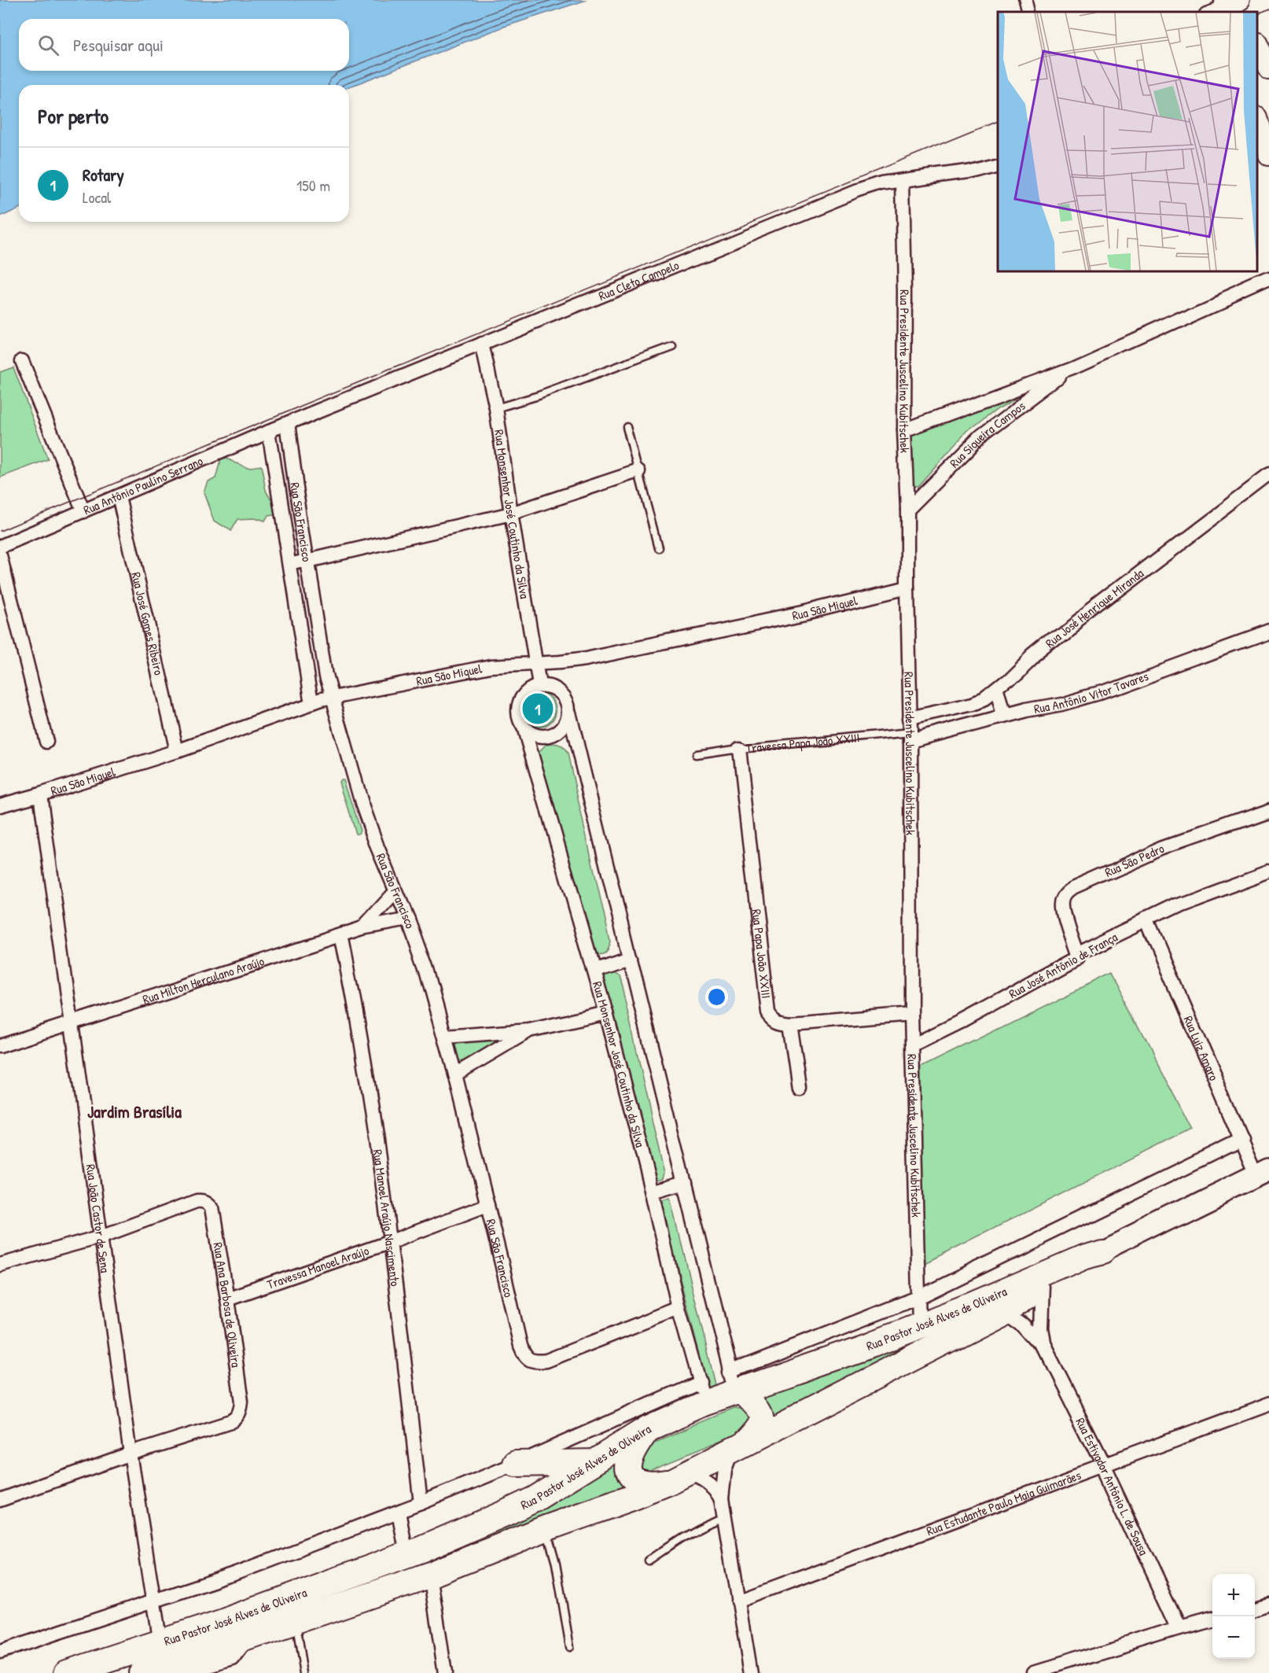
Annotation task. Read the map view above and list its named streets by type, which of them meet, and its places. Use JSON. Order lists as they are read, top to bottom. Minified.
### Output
{"streets":{"highway":["Rua Pastor José Alves de Oliveira"],"street":["Rua Cleto Campelo","Rua Presidente Juscelino Kubitschek","Rua Siqueira Campos","Rua Antônio Paulino Serrano","Rua Monsenhor José Coutinho da Silva","Rua São Francisco","Rua São Miguel","Rua José Henrique Miranda","Rua José Gomes Ribeiro","Rua Antônio Vitor Tavares","Rua São Pedro","Rua Papa João XXIII","Rua José Antônio de França","Rua Milton Herculano Araújo","Rua Luiz Amaro","Rua Manoel Araújo Nascimento","Rua João Castor de Sena","Travessa Manoel Araújo","Rua Ana Barbosa de Oliveira","Rua Estivador Antônio L. de Sousa","Rua Estudante Paulo Maia Guimarães"],"lane":["Travessa Papa João XXIII"]},"crossings":[["Rua Cleto Campelo","Rua Presidente Juscelino Kubitschek"],["Rua Cleto Campelo","Rua Antônio Paulino Serrano"],["Rua Cleto Campelo","Rua Monsenhor José Coutinho da Silva"],["Rua Cleto Campelo","Rua São Francisco"],["Rua Presidente Juscelino Kubitschek","Rua Siqueira Campos"],["Rua Presidente Juscelino Kubitschek","Rua São Miguel"],["Rua Presidente Juscelino Kubitschek","Rua José Henrique Miranda"],["Rua Presidente Juscelino Kubitschek","Rua Antônio Vitor Tavares"],["Rua Presidente Juscelino Kubitschek","Travessa Papa João XXIII"],["Rua Presidente Juscelino Kubitschek","Rua Papa João XXIII"],["Rua Presidente Juscelino Kubitschek","Rua José Antônio de França"],["Rua Presidente Juscelino Kubitschek","Rua Pastor José Alves de Oliveira"],["Rua Antônio Paulino Serrano","Rua São Francisco"],["Rua Antônio Paulino Serrano","Rua José Gomes Ribeiro"],["Rua Monsenhor José Coutinho da Silva","Rua São Francisco"],["Rua Monsenhor José Coutinho da Silva","Rua São Miguel"],["Rua Monsenhor José Coutinho da Silva","Rua Pastor José Alves de Oliveira"],["Rua São Francisco","Rua São Miguel"],["Rua São Francisco","Rua Milton Herculano Araújo"],["Rua São Francisco","Travessa Manoel Araújo"],["Rua São Miguel","Rua José Gomes Ribeiro"],["Rua São Miguel","Rua João Castor de Sena"],["Rua Antônio Vitor Tavares","Travessa Papa João XXIII"],["Travessa Papa João XXIII","Rua Papa João XXIII"],["Rua São Pedro","Rua José Antônio de França"],["Rua José Antônio de França","Rua Luiz Amaro"],["Rua Milton Herculano Araújo","Rua Manoel Araújo Nascimento"],["Rua Milton Herculano Araújo","Rua João Castor de Sena"],["Rua Luiz Amaro","Rua Pastor José Alves de Oliveira"],["Rua Manoel Araújo Nascimento","Travessa Manoel Araújo"],["Rua Manoel Araújo Nascimento","Rua Pastor José Alves de Oliveira"],["Rua João Castor de Sena","Rua Ana Barbosa de Oliveira"],["Rua João Castor de Sena","Rua Pastor José Alves de Oliveira"],["Travessa Manoel Araújo","Rua Ana Barbosa de Oliveira"],["Rua Pastor José Alves de Oliveira","Rua Estivador Antônio L. de Sousa"],["Rua Estivador Antônio L. de Sousa","Rua Estudante Paulo Maia Guimarães"]],"districts":["Jardim Brasília"],"page":{"search":"Pesquisar aqui","heading":"Por perto","list":[{"mark":"1","name":"Rotary","note":"Local","value":"150 m"}],"pins":"1","map_buttons":["+","−"]}}
